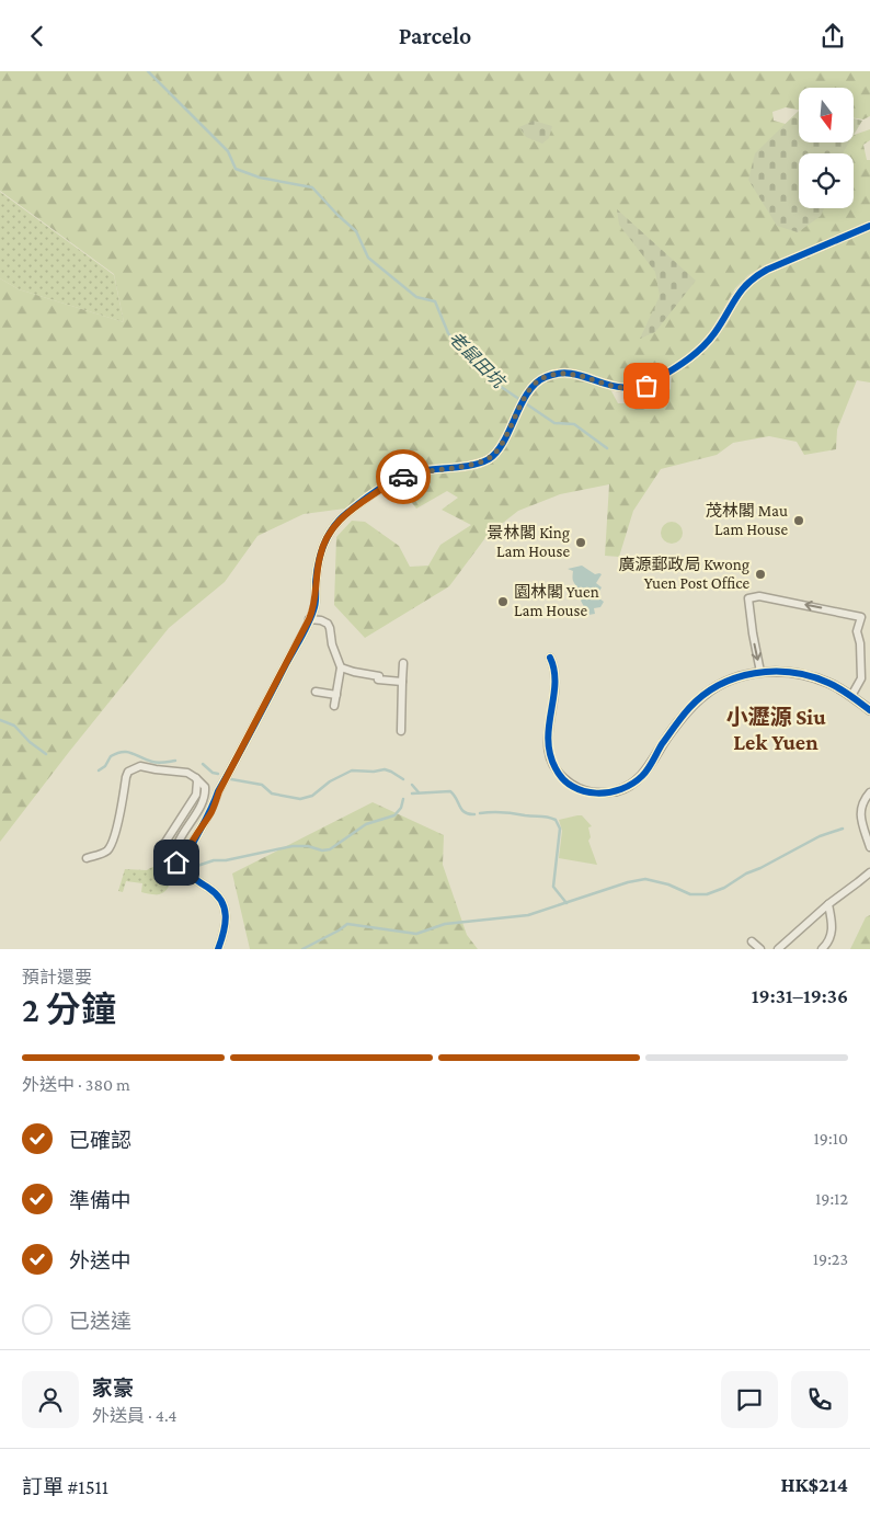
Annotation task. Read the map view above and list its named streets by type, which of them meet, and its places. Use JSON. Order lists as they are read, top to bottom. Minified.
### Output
{"districts":["小瀝源 Siu Lek Yuen"],"water":["老鼠田坑"],"places":["茂林閣 Mau Lam House","景林閣 King Lam House","廣源郵政局 Kwong Yuen Post Office","園林閣 Yuen Lam House"],"north":"bottom","page":{"header":"Parcelo","heading":["2 分鐘","預計還要","19:31–19:36"],"panel":["家豪","外送員 · 4.4","訂單 #1511","HK$214"],"bar":"外送中 · 380 m","list":[["已確認","19:10"],["準備中","19:12"],["外送中","19:23"],"已送達"]}}
